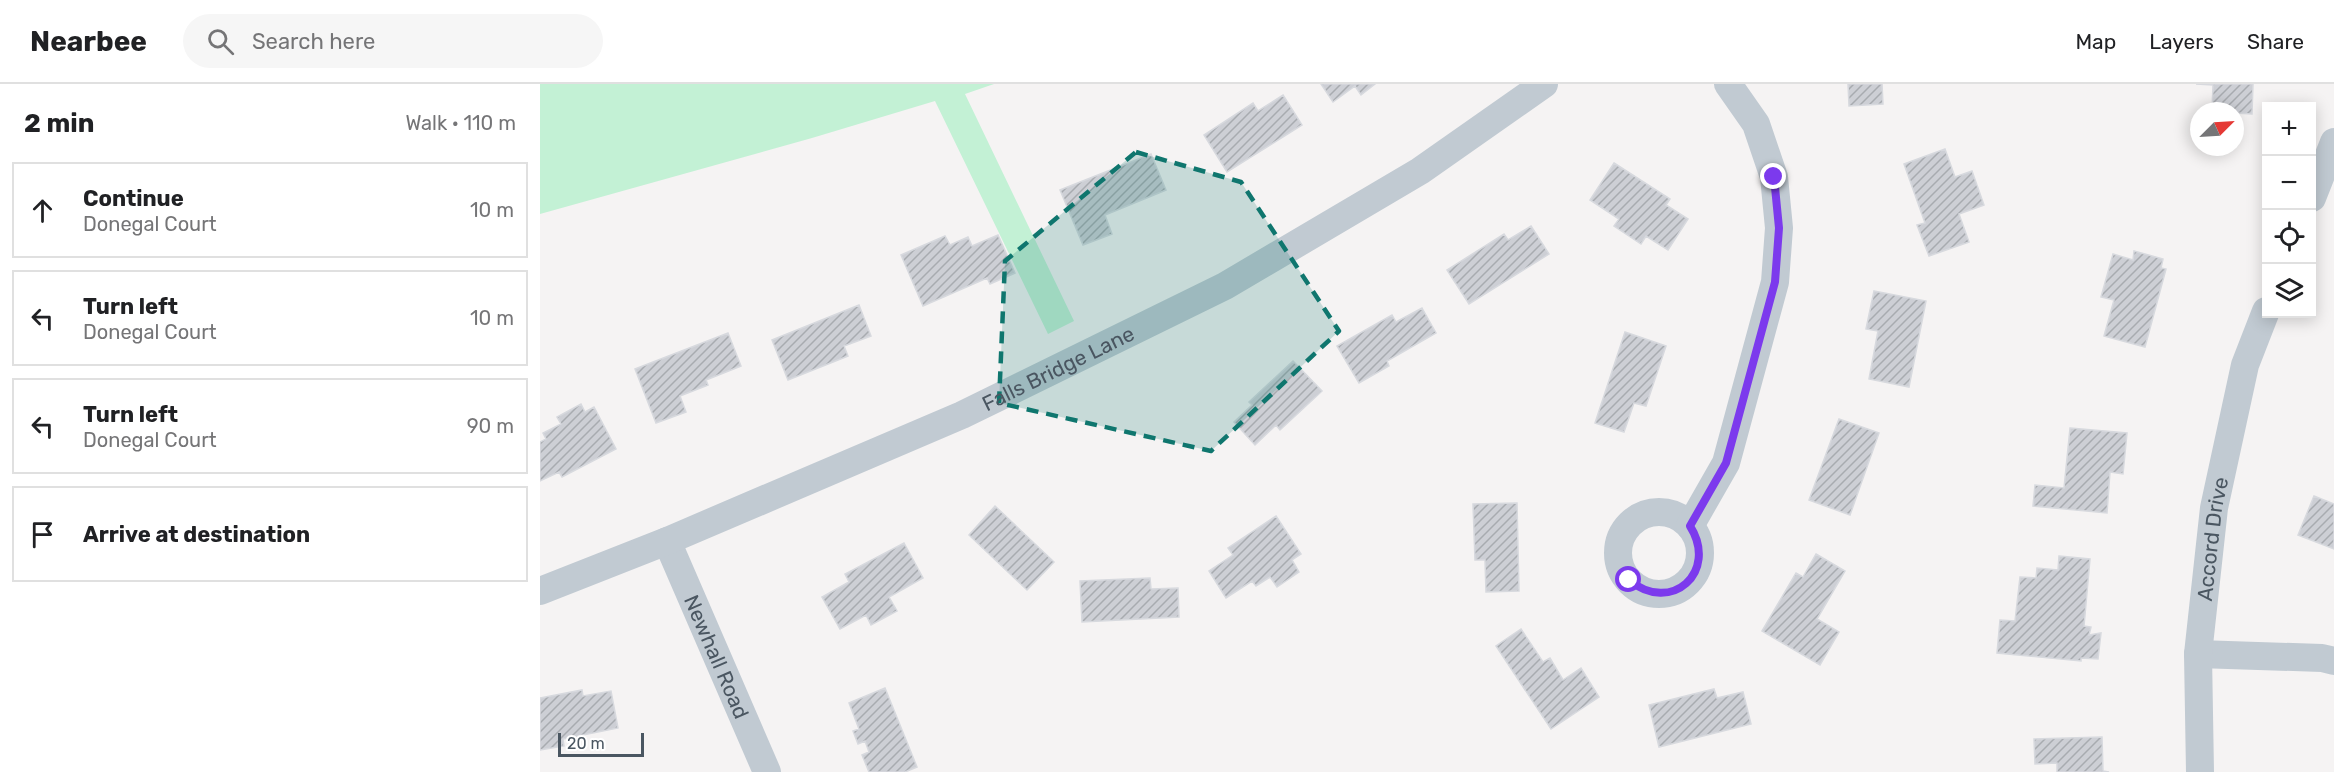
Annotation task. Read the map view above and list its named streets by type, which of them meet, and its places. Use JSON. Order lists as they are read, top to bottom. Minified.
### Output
{"streets":{"street":["Falls Bridge Lane","Accord Drive","Newhall Road"]},"crossings":[["Falls Bridge Lane","Newhall Road"]],"scale_bar":"20 m","north":"top right","page":{"header":"Nearbee","search":"Search here","nav":["Map","Layers","Share"],"heading":["2 min","Walk · 110 m"],"map_buttons":["+","−"],"list":[["Continue","Donegal Court","10 m"],["Turn left","Donegal Court","10 m"],["Turn left","Donegal Court","90 m"],"Arrive at destination"],"scale":"20 m"}}
